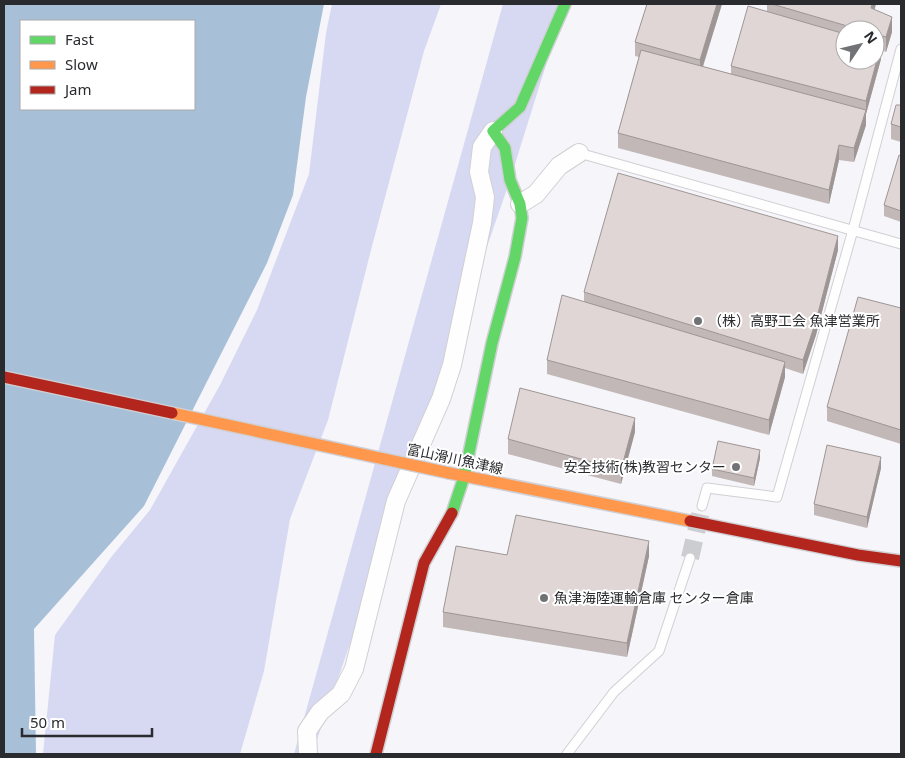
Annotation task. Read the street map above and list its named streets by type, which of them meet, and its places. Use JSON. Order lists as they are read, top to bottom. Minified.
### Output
{"streets":{"main road":["富山滑川魚津線"]},"places":["（株）高野工会 魚津営業所","安全技術(株)教習センター","魚津海陸運輸倉庫 センター倉庫"],"legend":["Fast","Slow","Jam"],"scale_bar":"50 m","north":"top right"}
